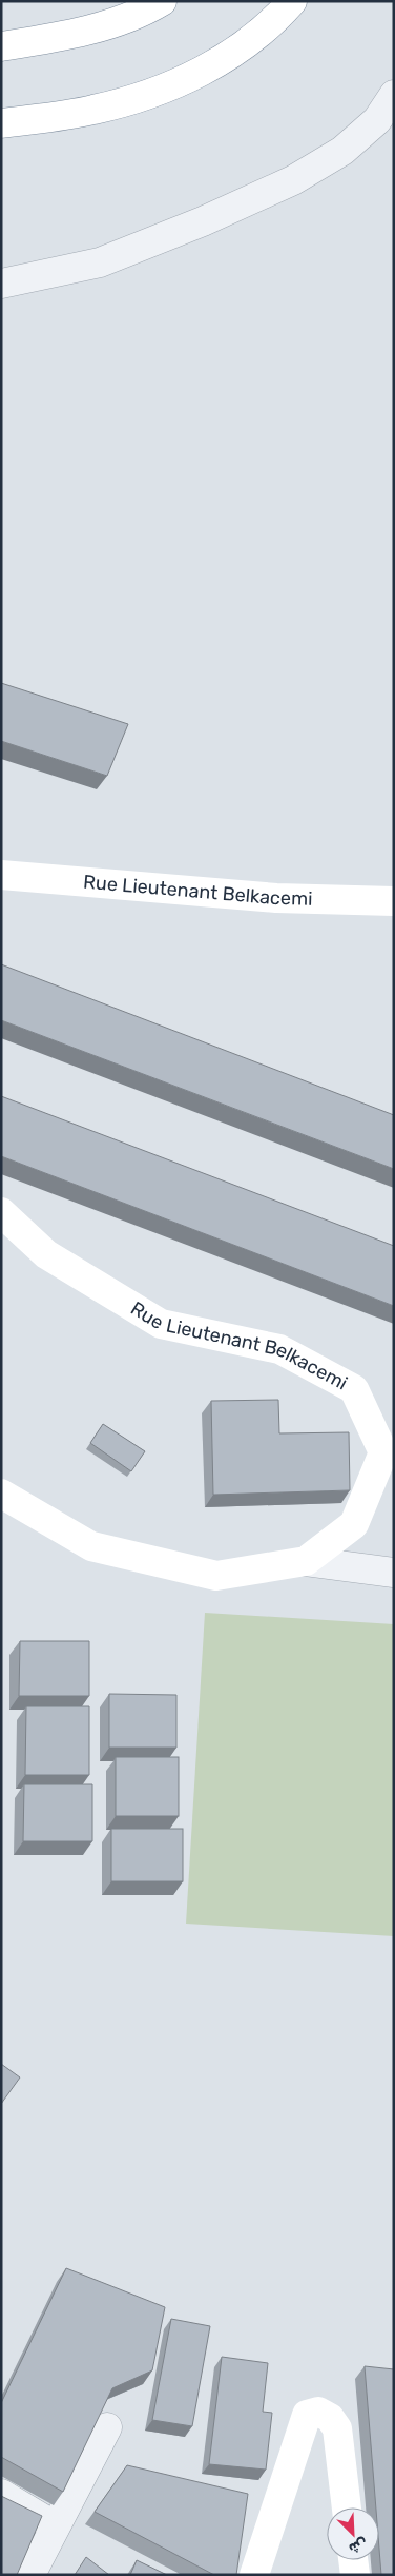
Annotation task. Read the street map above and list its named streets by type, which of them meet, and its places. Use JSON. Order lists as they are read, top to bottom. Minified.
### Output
{"streets":{"main road":["Rue Lieutenant Belkacemi"]},"north":"bottom right"}
